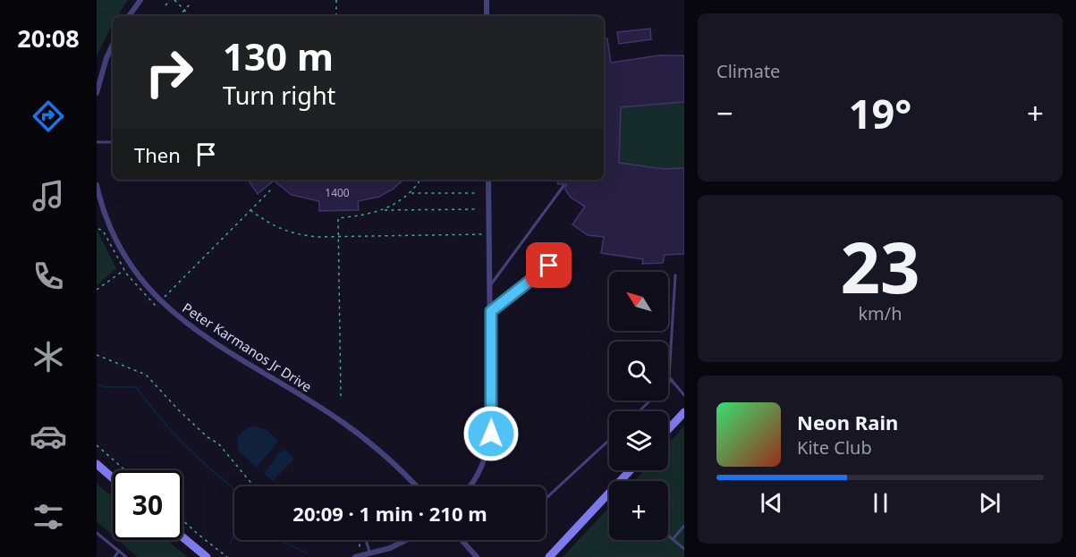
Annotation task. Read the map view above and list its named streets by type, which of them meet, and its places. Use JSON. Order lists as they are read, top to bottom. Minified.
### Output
{"streets":{"street":["Peter Karmanos Jr Drive"]},"house_numbers":["1400"],"north":"top left","page":{"tabs":"20:08","tile":["Climate",["23","km/h"]],"turn":["130 m","Turn right"],"heat":["−","19°","+"],"then":"Then","map_buttons":"+","song":["Neon Rain","Kite Club"],"limit":"30","trip":"20:09 · 1 min · 210 m"}}
